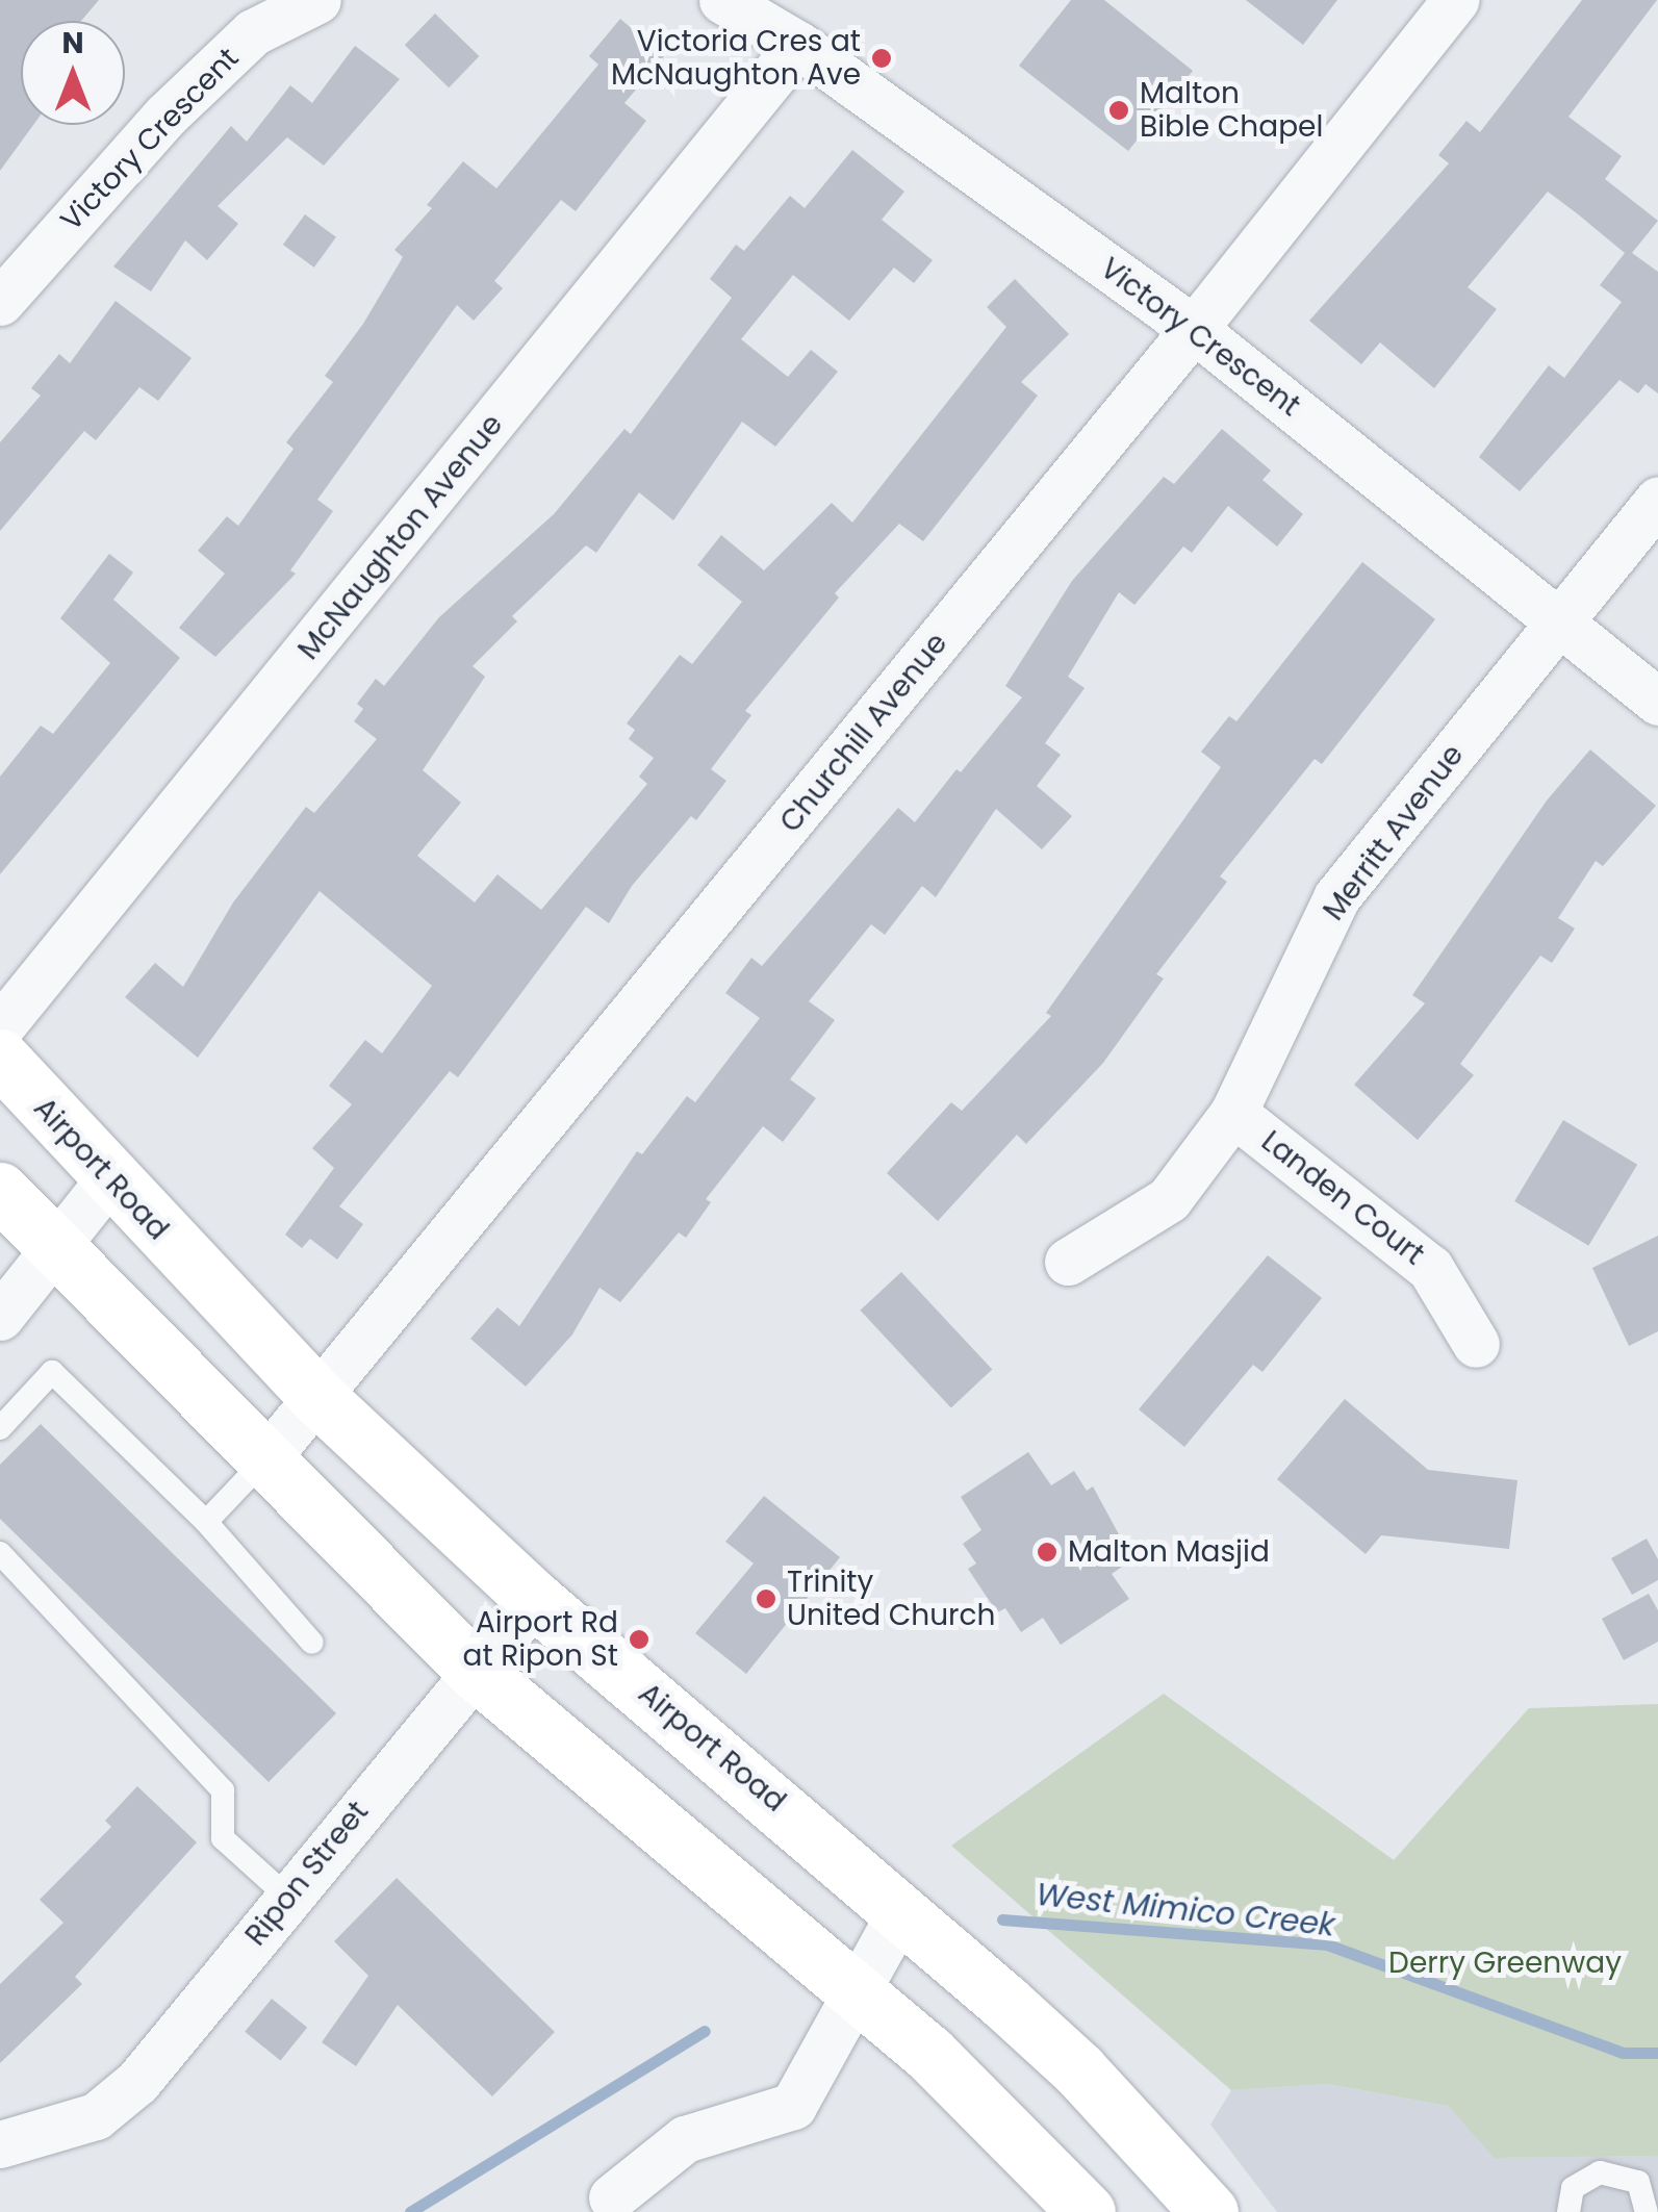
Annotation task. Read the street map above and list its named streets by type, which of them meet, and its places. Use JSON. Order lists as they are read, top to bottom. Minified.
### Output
{"streets":{"main road":["Airport Road"],"street":["Victory Crescent","McNaughton Avenue","Churchill Avenue","Merritt Avenue","Landen Court","Ripon Street"]},"crossings":[["Victory Crescent","McNaughton Avenue"],["Victory Crescent","Churchill Avenue"],["Victory Crescent","Merritt Avenue"],["Churchill Avenue","Airport Road"],["Merritt Avenue","Landen Court"],["Airport Road","Ripon Street"]],"water":["West Mimico Creek"],"parks":["Derry Greenway"],"places":["Victoria Cres at McNaughton Ave","Malton Bible Chapel","Malton Masjid","Trinity United Church","Airport Rd at Ripon St"],"north":"top"}
